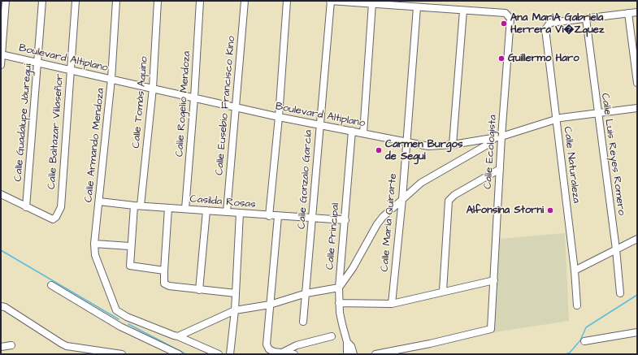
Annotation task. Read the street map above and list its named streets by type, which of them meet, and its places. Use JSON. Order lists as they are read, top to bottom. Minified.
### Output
{"streets":{"street":["Boulevard Altiplano","Calle Tomás Aquino","Calle Rogelio Mendoza","Calle Eusebio Francisco Kino","Calle Guadalupe Jáuregui","Calle Baltazar Villaseñor","Calle Armando Mendoza","Calle Ecologista","Calle Luis Reyes Romero","Calle Naturaleza","Calle Gonzalo García","Casilda Rosas","Calle María Quirarte","Calle Principal"]},"crossings":[["Boulevard Altiplano","Calle Tomás Aquino"],["Boulevard Altiplano","Calle Rogelio Mendoza"],["Boulevard Altiplano","Calle Eusebio Francisco Kino"],["Boulevard Altiplano","Calle Guadalupe Jáuregui"],["Boulevard Altiplano","Calle Baltazar Villaseñor"],["Boulevard Altiplano","Calle Armando Mendoza"],["Boulevard Altiplano","Calle Ecologista"],["Boulevard Altiplano","Calle Luis Reyes Romero"],["Boulevard Altiplano","Calle Naturaleza"],["Boulevard Altiplano","Calle Gonzalo García"],["Boulevard Altiplano","Calle María Quirarte"],["Boulevard Altiplano","Calle Principal"],["Calle Tomás Aquino","Casilda Rosas"],["Calle Rogelio Mendoza","Casilda Rosas"],["Calle Eusebio Francisco Kino","Casilda Rosas"],["Calle Guadalupe Jáuregui","Calle Baltazar Villaseñor"],["Calle Armando Mendoza","Casilda Rosas"],["Calle Luis Reyes Romero","Calle Naturaleza"],["Calle Gonzalo García","Casilda Rosas"],["Casilda Rosas","Calle Principal"]],"places":["Ana MariA Gabriela Herrera Vi�Zquez","Guillermo Haro","Carmen Burgos de Seguí","Alfonsina Storni"]}
